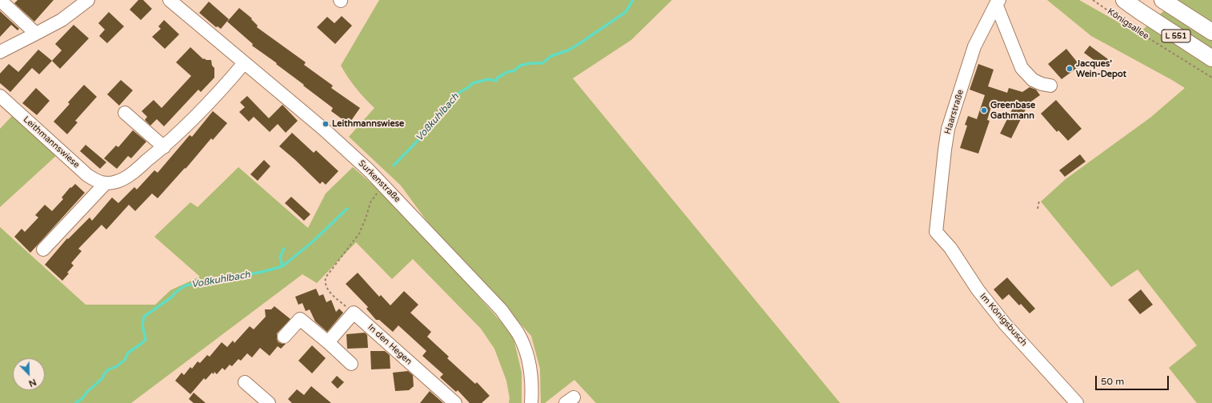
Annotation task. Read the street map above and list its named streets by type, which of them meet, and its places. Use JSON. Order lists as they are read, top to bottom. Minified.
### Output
{"streets":{"main road":["Königsallee","L 551"],"street":["Haarstraße","Leithmannswiese","Surkenstraße","Im Königsbusch","In den Hegen"]},"crossings":[["Haarstraße","Im Königsbusch"]],"water":["Voßkuhlbach"],"places":["Jacques’ Wein-Depot","Greenbase Gathmann","Leithmannswiese"],"scale_bar":"50 m","north":"bottom right"}
